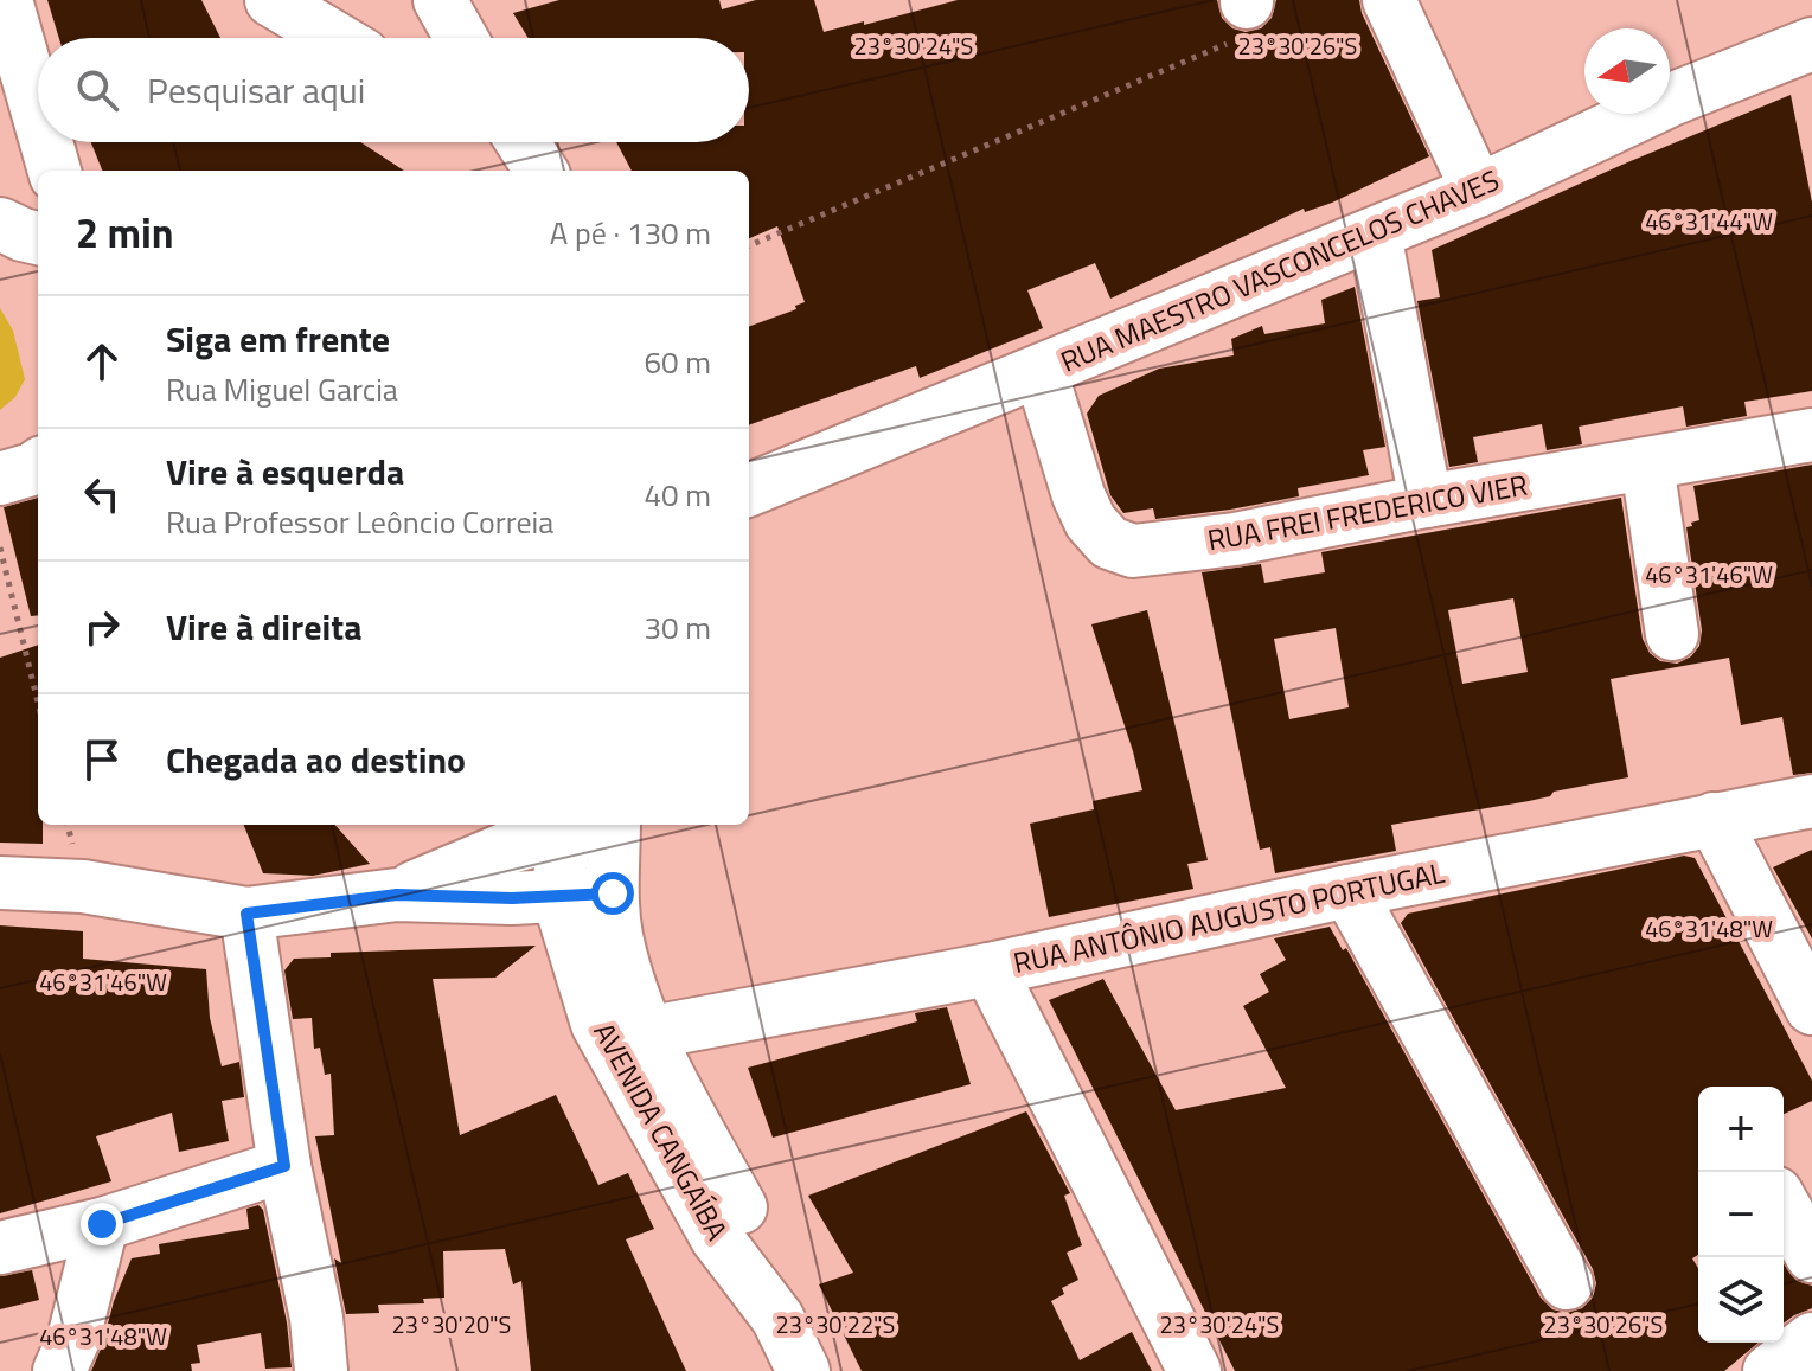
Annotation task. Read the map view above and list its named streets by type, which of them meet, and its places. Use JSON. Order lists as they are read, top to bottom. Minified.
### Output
{"streets":{"street":["RUA MAESTRO VASCONCELOS CHAVES","RUA FREI FREDERICO VIER","RUA ANTÔNIO AUGUSTO PORTUGAL","AVENIDA CANGAÍBA"]},"crossings":[["RUA MAESTRO VASCONCELOS CHAVES","RUA FREI FREDERICO VIER"],["RUA ANTÔNIO AUGUSTO PORTUGAL","AVENIDA CANGAÍBA"]],"north":"left","page":{"search":"Pesquisar aqui","heading":["2 min","A pé · 130 m"],"list":[["Siga em frente","Rua Miguel Garcia","60 m"],["Vire à esquerda","Rua Professor Leôncio Correia","40 m"],["Vire à direita","30 m"],"Chegada ao destino"],"map_buttons":["+","−"]},"coordinates":["23°30'24\"S","23°30'26\"S","46°31'44\"W","46°31'46\"W","46°31'48\"W","23°30'20\"S","23°30'22\"S"]}
